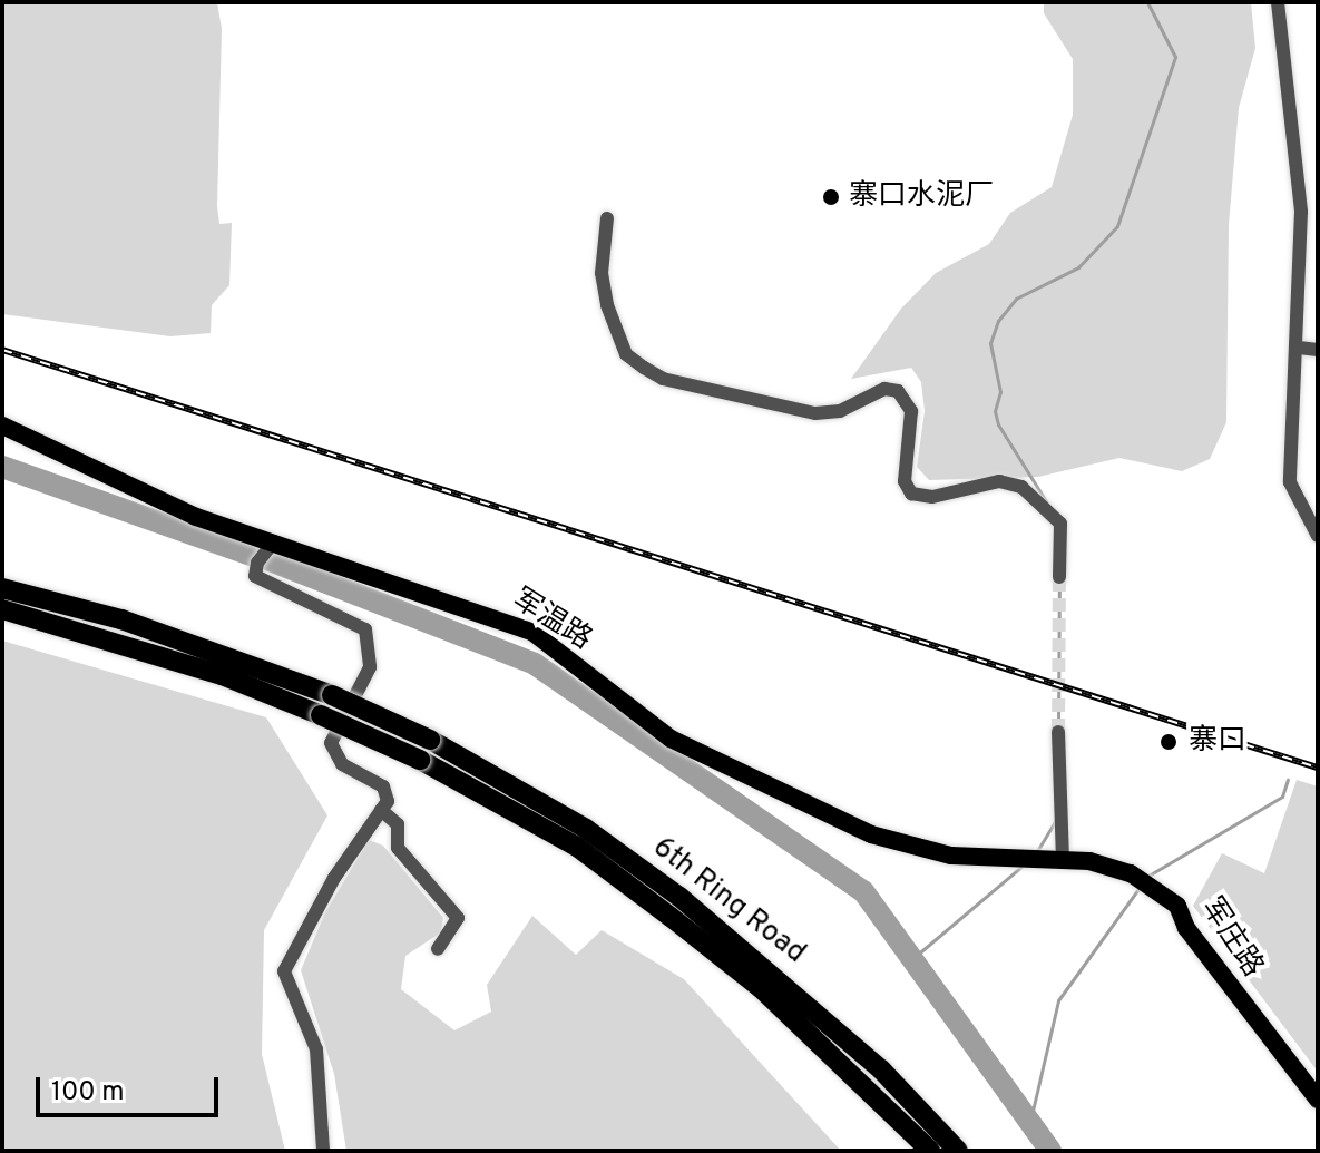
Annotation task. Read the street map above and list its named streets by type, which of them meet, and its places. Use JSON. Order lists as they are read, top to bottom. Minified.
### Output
{"streets":{"highway":["6th Ring Road"],"main road":["军温路","军庄路"]},"crossings":[["军温路","军庄路"]],"places":["寨口水泥厂","寨口"],"scale_bar":"100 m"}
